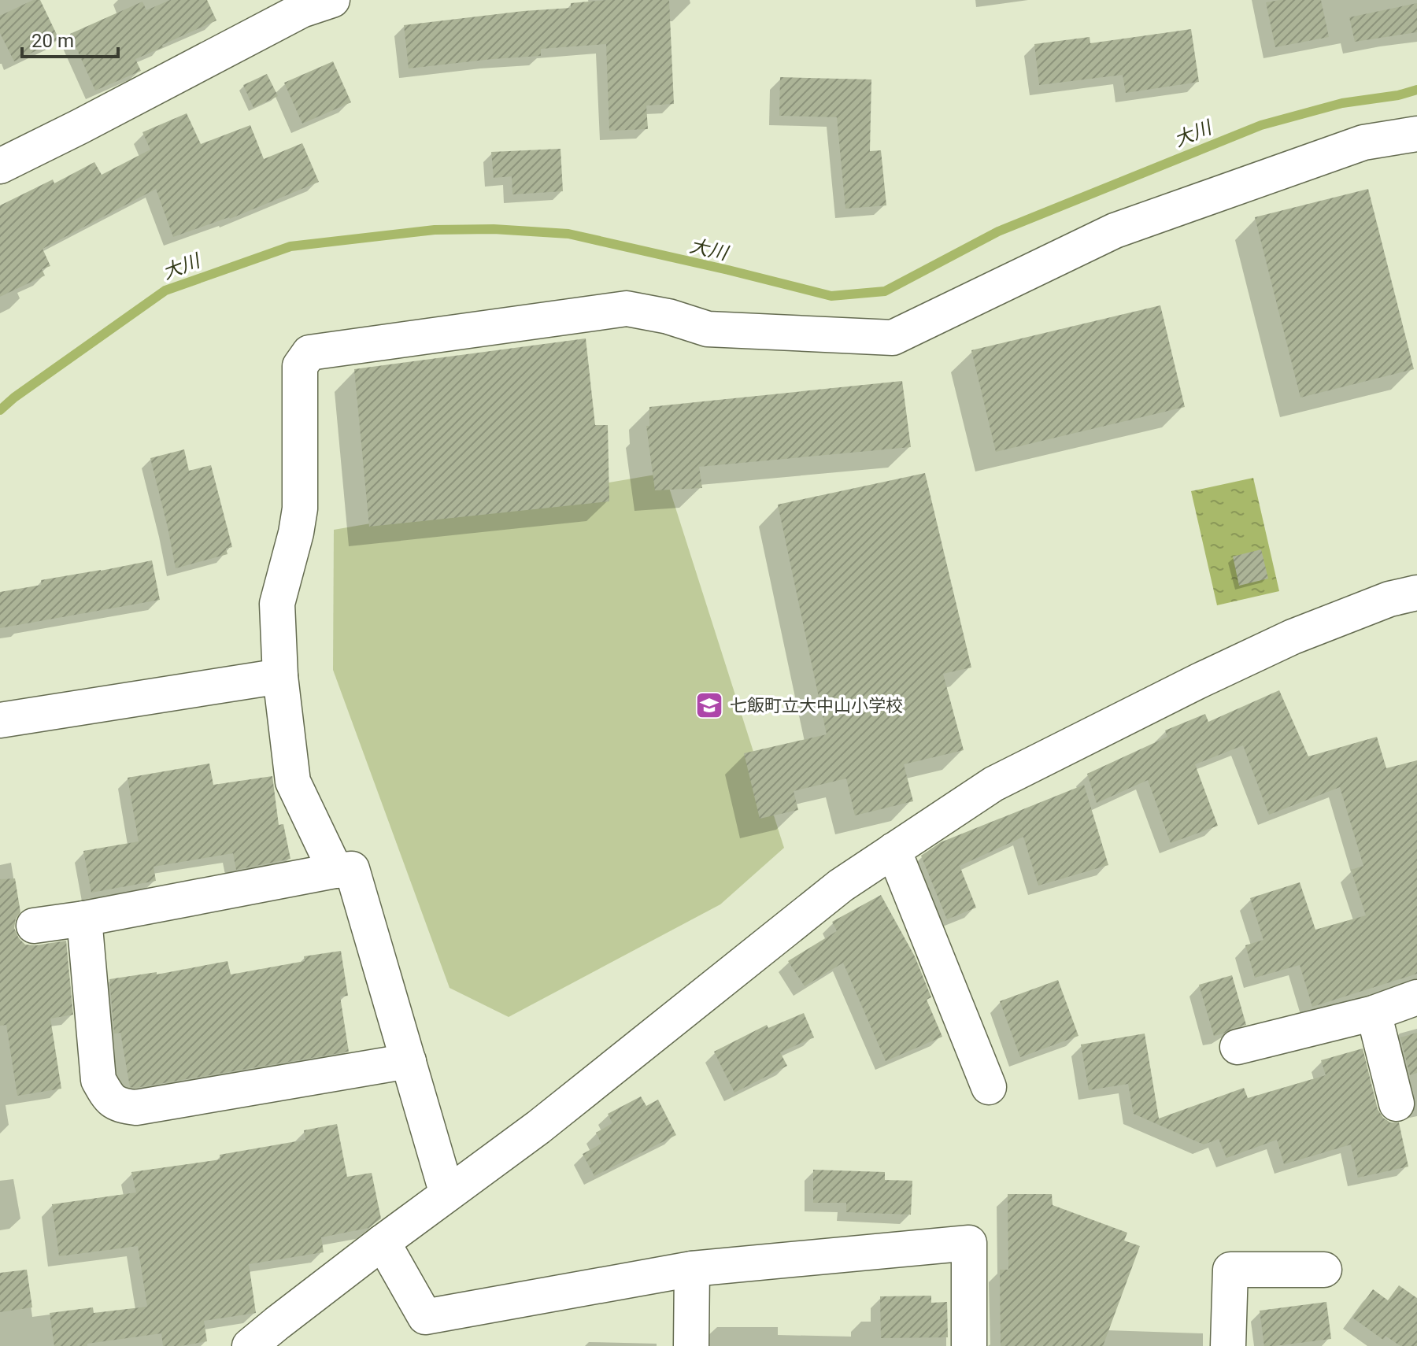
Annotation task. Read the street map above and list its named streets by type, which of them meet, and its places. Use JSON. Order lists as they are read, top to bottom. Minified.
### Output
{"water":["大川"],"places":{"school or university":["七飯町立大中山小学校"]},"scale_bar":"20 m"}
